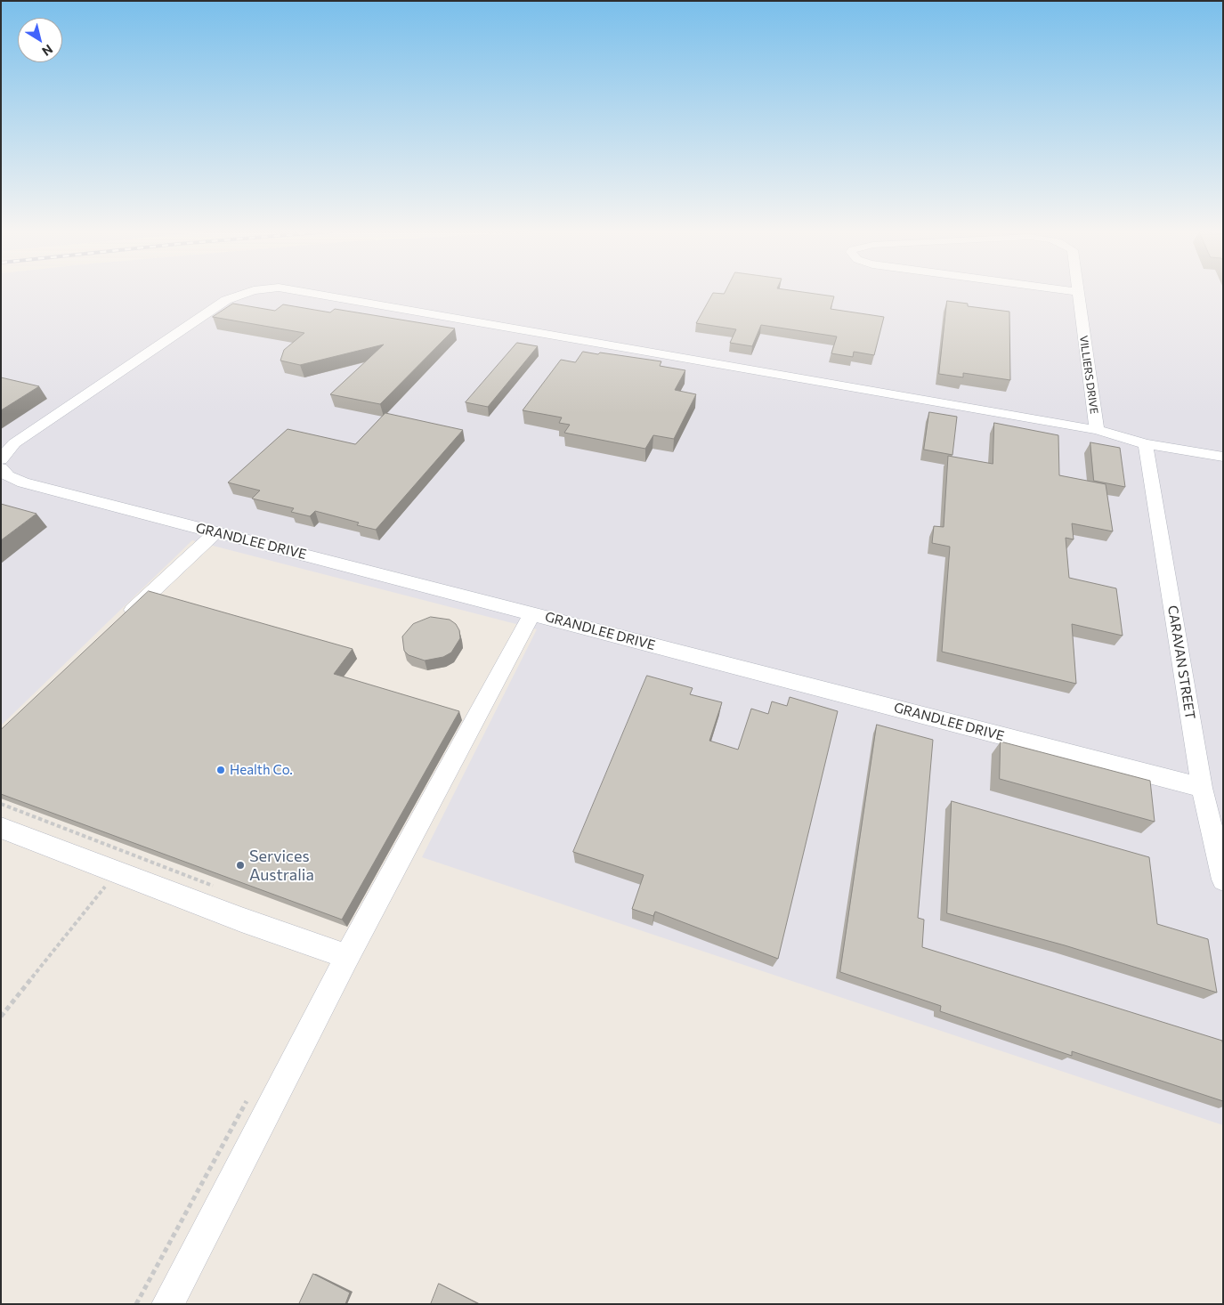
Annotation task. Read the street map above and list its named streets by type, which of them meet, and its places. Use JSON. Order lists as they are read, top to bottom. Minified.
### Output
{"streets":{"street":["VILLIERS DRIVE","GRANDLEE DRIVE","CARAVAN STREET"]},"crossings":[["GRANDLEE DRIVE","CARAVAN STREET"]],"places":["Health Co.","Services Australia"],"north":"bottom right"}
